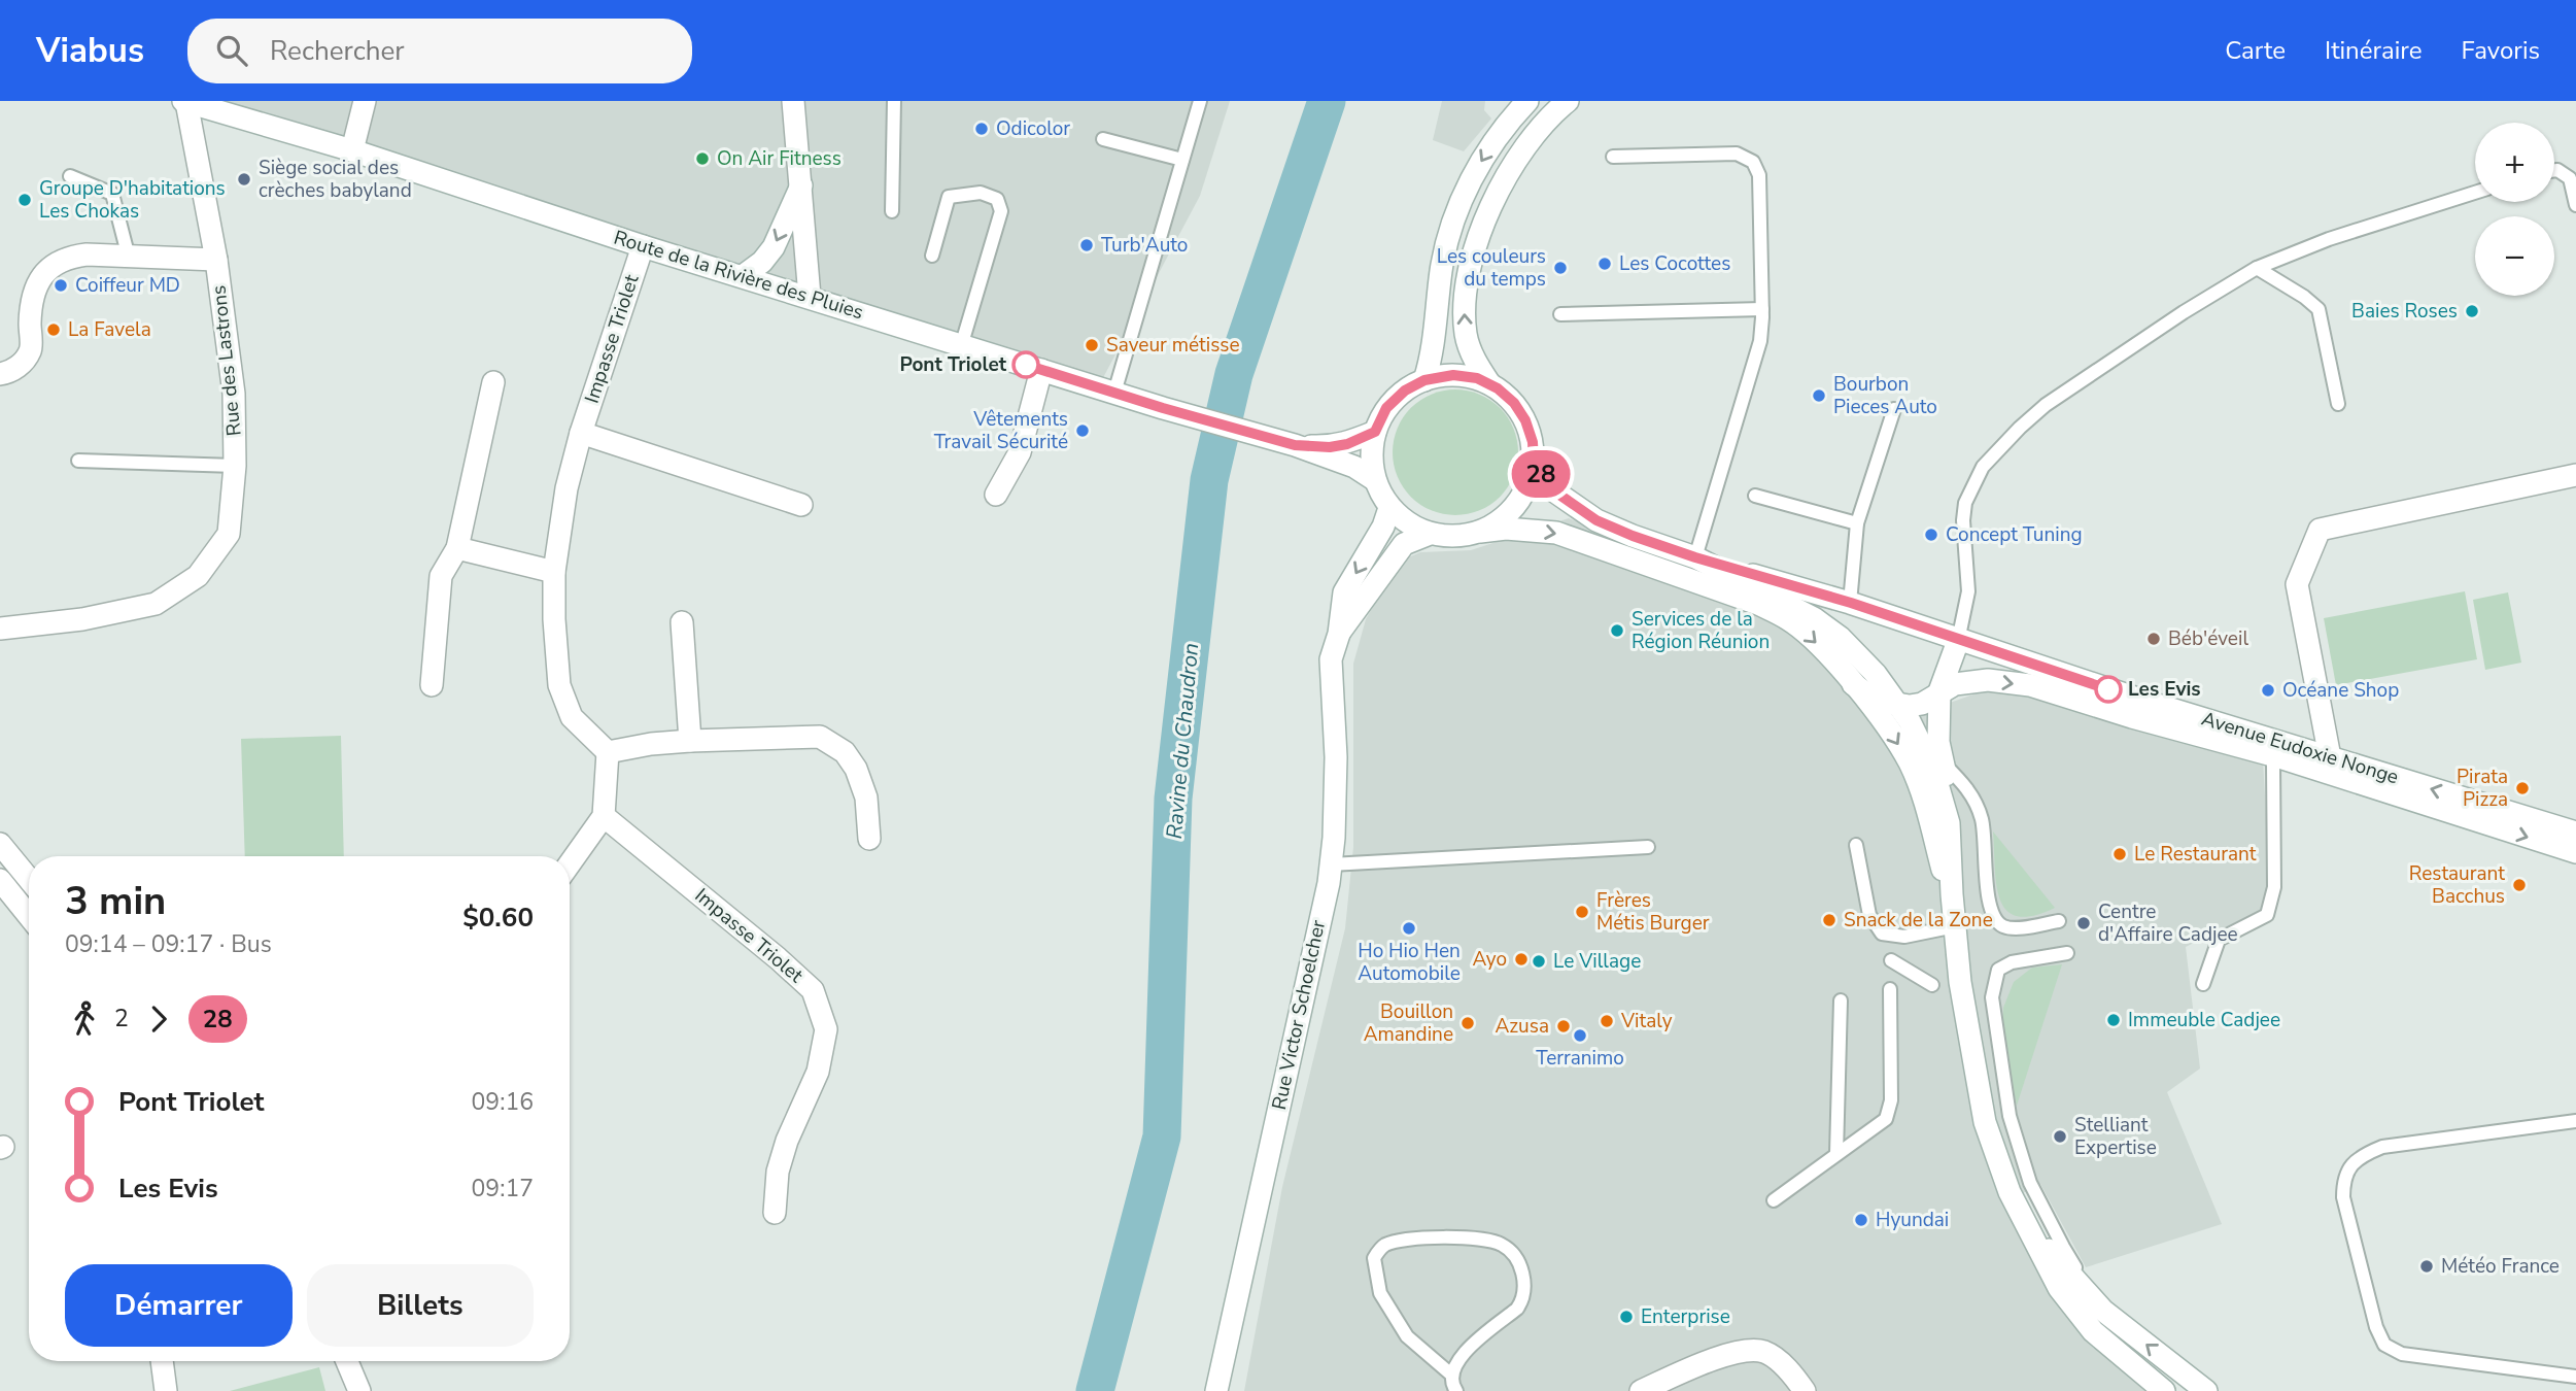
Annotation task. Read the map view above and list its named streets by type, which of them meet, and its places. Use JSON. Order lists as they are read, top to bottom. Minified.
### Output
{"streets":{"main road":["Route de la Rivière des Pluies","Impasse Triolet","Rue des Lastrons","Avenue Eudoxie Nonge","Rue Victor Schoelcher"]},"crossings":[["Route de la Rivière des Pluies","Impasse Triolet"],["Route de la Rivière des Pluies","Rue des Lastrons"],["Route de la Rivière des Pluies","Rue Victor Schoelcher"]],"water":["Ravine du Chaudron"],"places":["Odicolor","On Air Fitness","Siège social des crèches babyland","Groupe D'habitations Les Chokas","Turb'Auto","Les Cocottes","Les couleurs du temps","Coiffeur MD","Baies Roses","La Favela","Saveur métisse","Pont Triolet","Bourbon Pieces Auto","Vêtements Travail Sécurité","Concept Tuning","Services de la Région Réunion","Béb'éveil","Les Evis","Océane Shop","Pirata Pizza","Le Restaurant","Restaurant Bacchus","Frères Métis Burger","Snack de la Zone","Centre d'Affaire Cadjee","Ho Hio Hen Automobile","Ayo","Le Village","Immeuble Cadjee","Vitaly","Bouillon Amandine","Azusa","Terranimo","Stelliant Expertise","Hyundai","Météo France","Enterprise"],"lines":["bus line 28"],"page":{"header":"Viabus","search":"Rechercher","nav":["Carte","Itinéraire","Favoris"],"on_map":"28","map_buttons":["+","−"],"heading":["3 min","09:14 – 09:17 · Bus","$0.60"],"legs":["2","28"],"list":[{"name":"Pont Triolet","value":"09:16"},{"name":"Les Evis","value":"09:17"}],"buttons":["Démarrer","Billets"]}}
